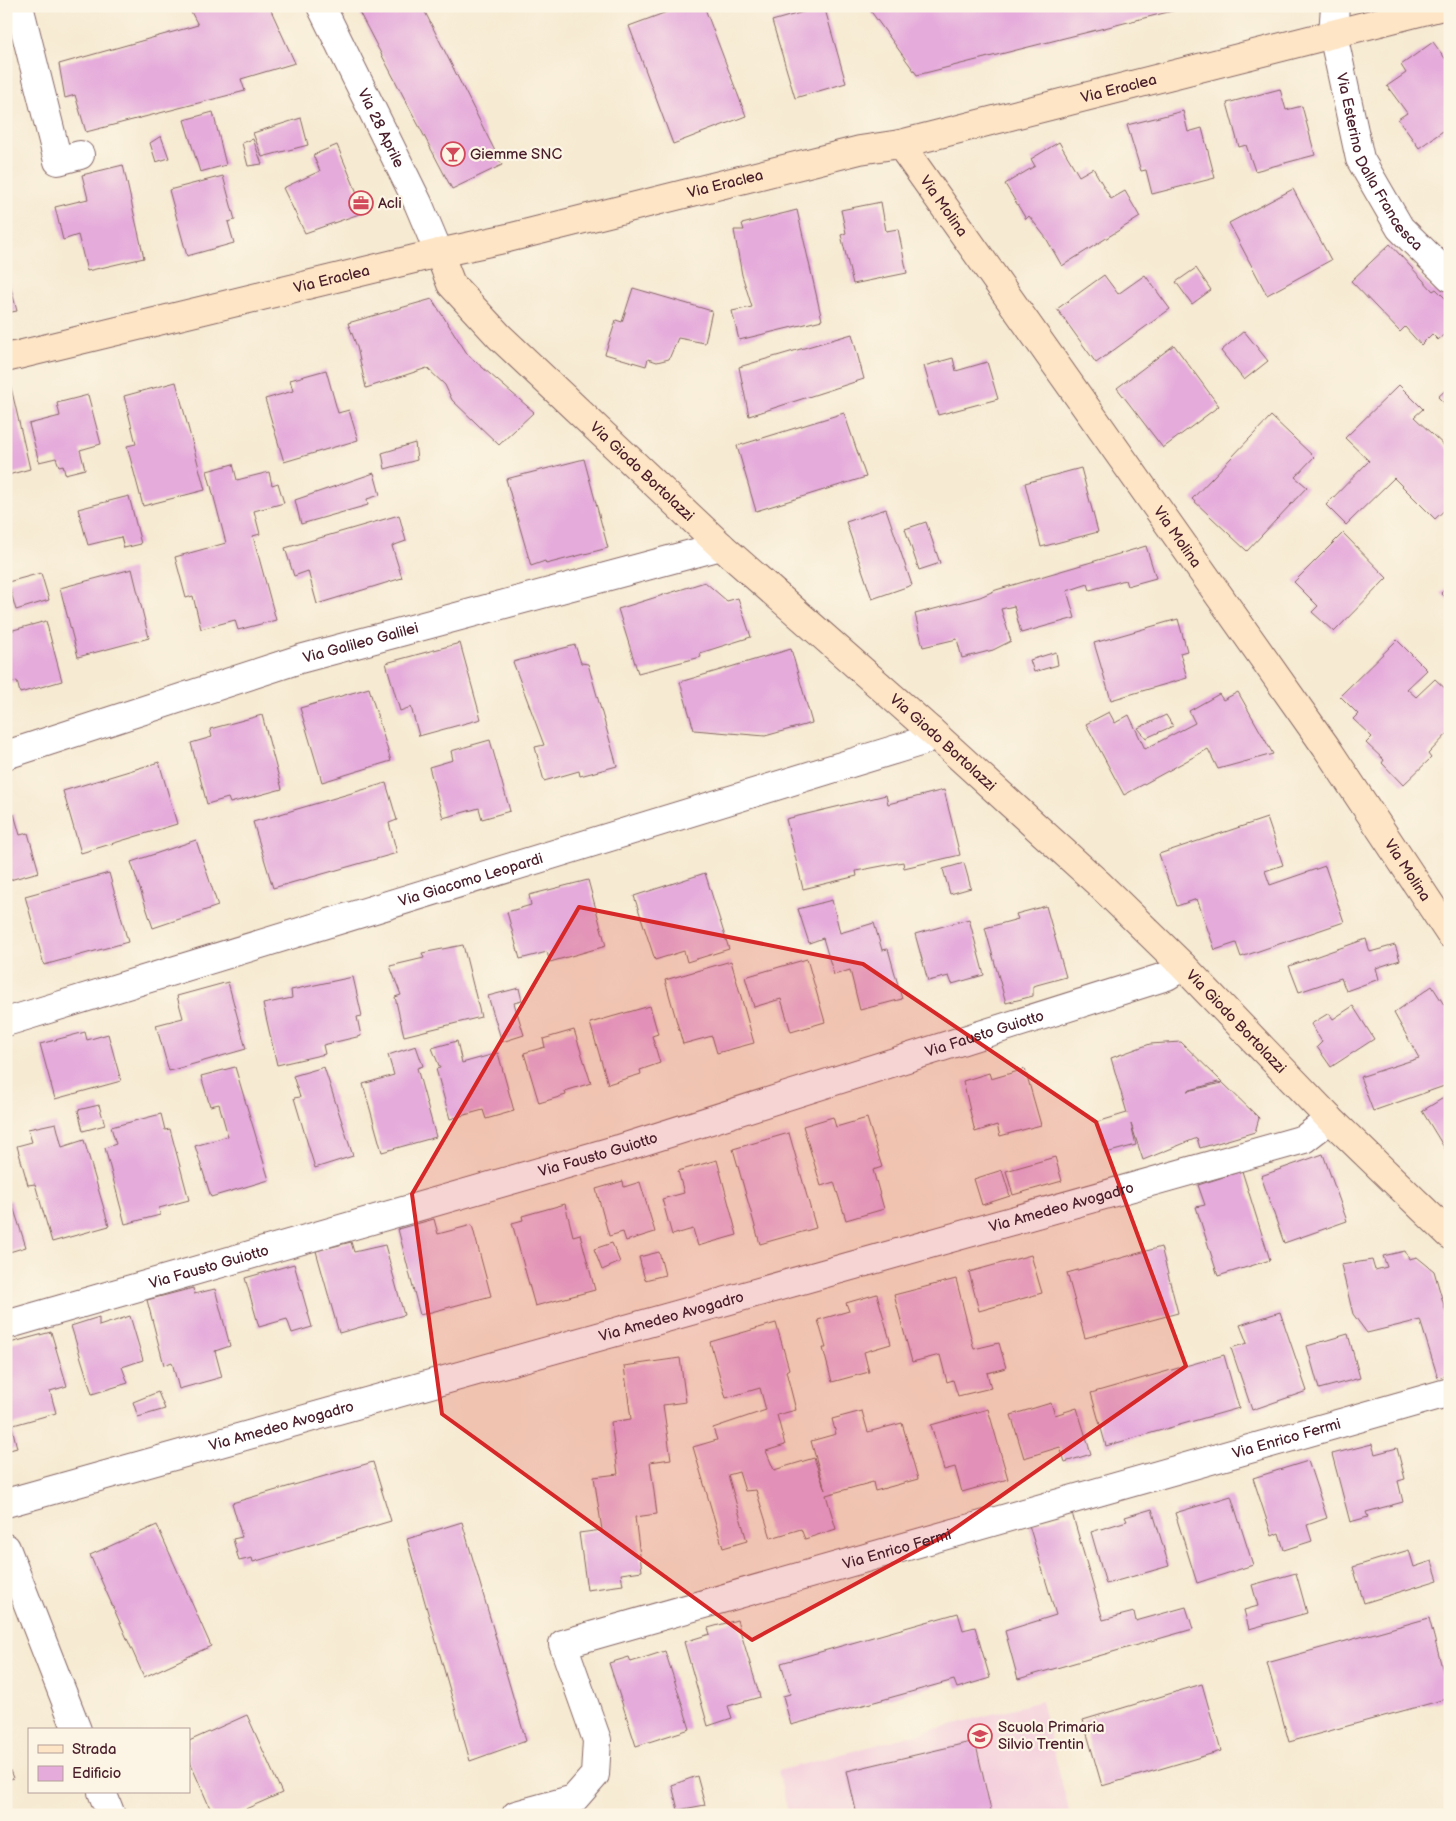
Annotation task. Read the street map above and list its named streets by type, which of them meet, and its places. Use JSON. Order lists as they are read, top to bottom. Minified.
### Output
{"streets":{"street":["Via Eraclea","Via 28 Aprile","Via Esterino Dalla Francesca","Via Molina","Via Giodo Bortolazzi","Via Galileo Galilei","Via Giacomo Leopardi","Via Fausto Guiotto","Via Amedeo Avogadro","Via Enrico Fermi"]},"crossings":[["Via Eraclea","Via 28 Aprile"],["Via Eraclea","Via Esterino Dalla Francesca"],["Via Eraclea","Via Molina"],["Via Eraclea","Via Giodo Bortolazzi"],["Via 28 Aprile","Via Giodo Bortolazzi"],["Via Giodo Bortolazzi","Via Galileo Galilei"],["Via Giodo Bortolazzi","Via Giacomo Leopardi"],["Via Giodo Bortolazzi","Via Fausto Guiotto"],["Via Giodo Bortolazzi","Via Amedeo Avogadro"]],"places":{"bar":["Giemme SNC"],"office":["Acli"],"school or university":["Scuola Primaria Silvio Trentin"]},"legend":["Strada","Edificio"]}
